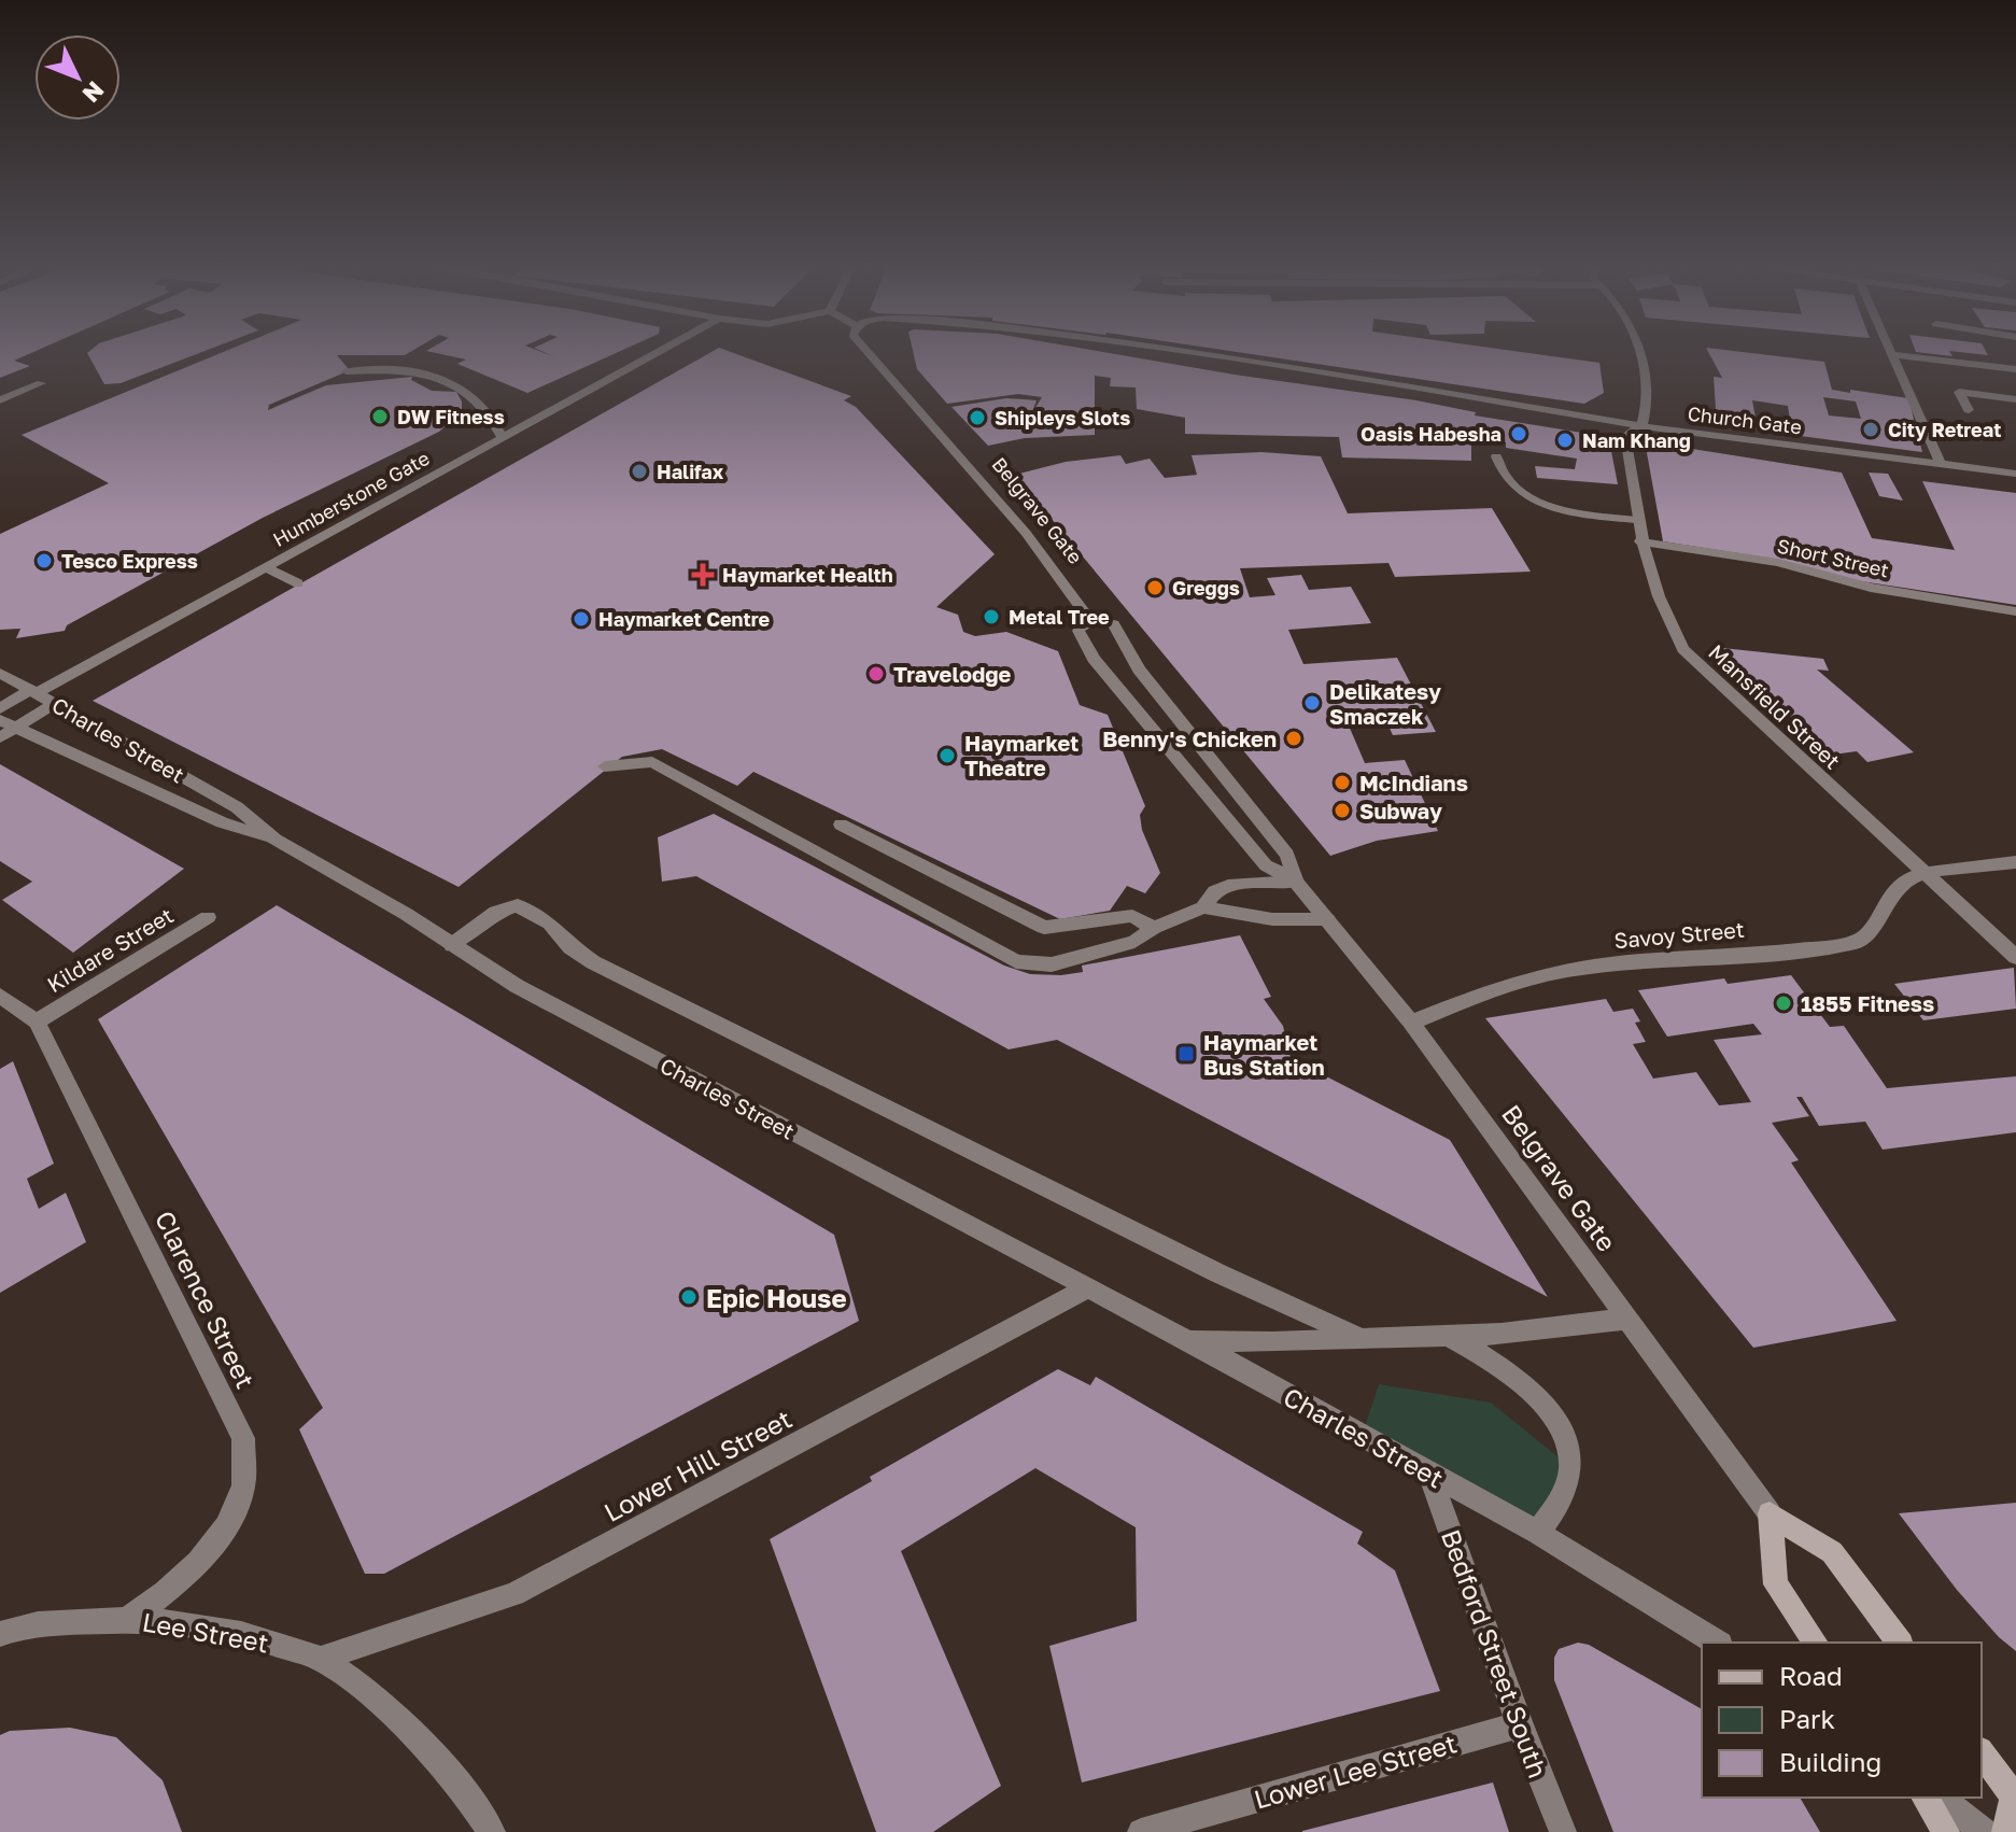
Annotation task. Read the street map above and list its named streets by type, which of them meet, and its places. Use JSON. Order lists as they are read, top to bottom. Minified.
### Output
{"streets":{"street":["Church Gate","Humberstone Gate","Belgrave Gate","Short Street","Mansfield Street","Charles Street","Savoy Street","Kildare Street","Clarence Street","Lower Hill Street","Lee Street","Bedford Street South","Lower Lee Street"]},"crossings":[["Church Gate","Mansfield Street"],["Humberstone Gate","Charles Street"],["Belgrave Gate","Charles Street"],["Belgrave Gate","Savoy Street"],["Short Street","Mansfield Street"],["Mansfield Street","Savoy Street"],["Charles Street","Lower Hill Street"],["Charles Street","Bedford Street South"],["Kildare Street","Clarence Street"],["Clarence Street","Lee Street"],["Lower Hill Street","Lee Street"],["Bedford Street South","Lower Lee Street"]],"places":{"other":["DW Fitness","Shipleys Slots","City Retreat","Oasis Habesha","Nam Khang","Halifax","Tesco Express","Greggs","Metal Tree","Haymarket Centre","Travelodge","Delikatesy Smaczek","Benny's Chicken","Haymarket Theatre","McIndians","Subway","1855 Fitness","Epic House"],"health":["Haymarket Health"],"transit":["Haymarket Bus Station"]},"legend":["Road","Park","Building"],"north":"bottom right"}
